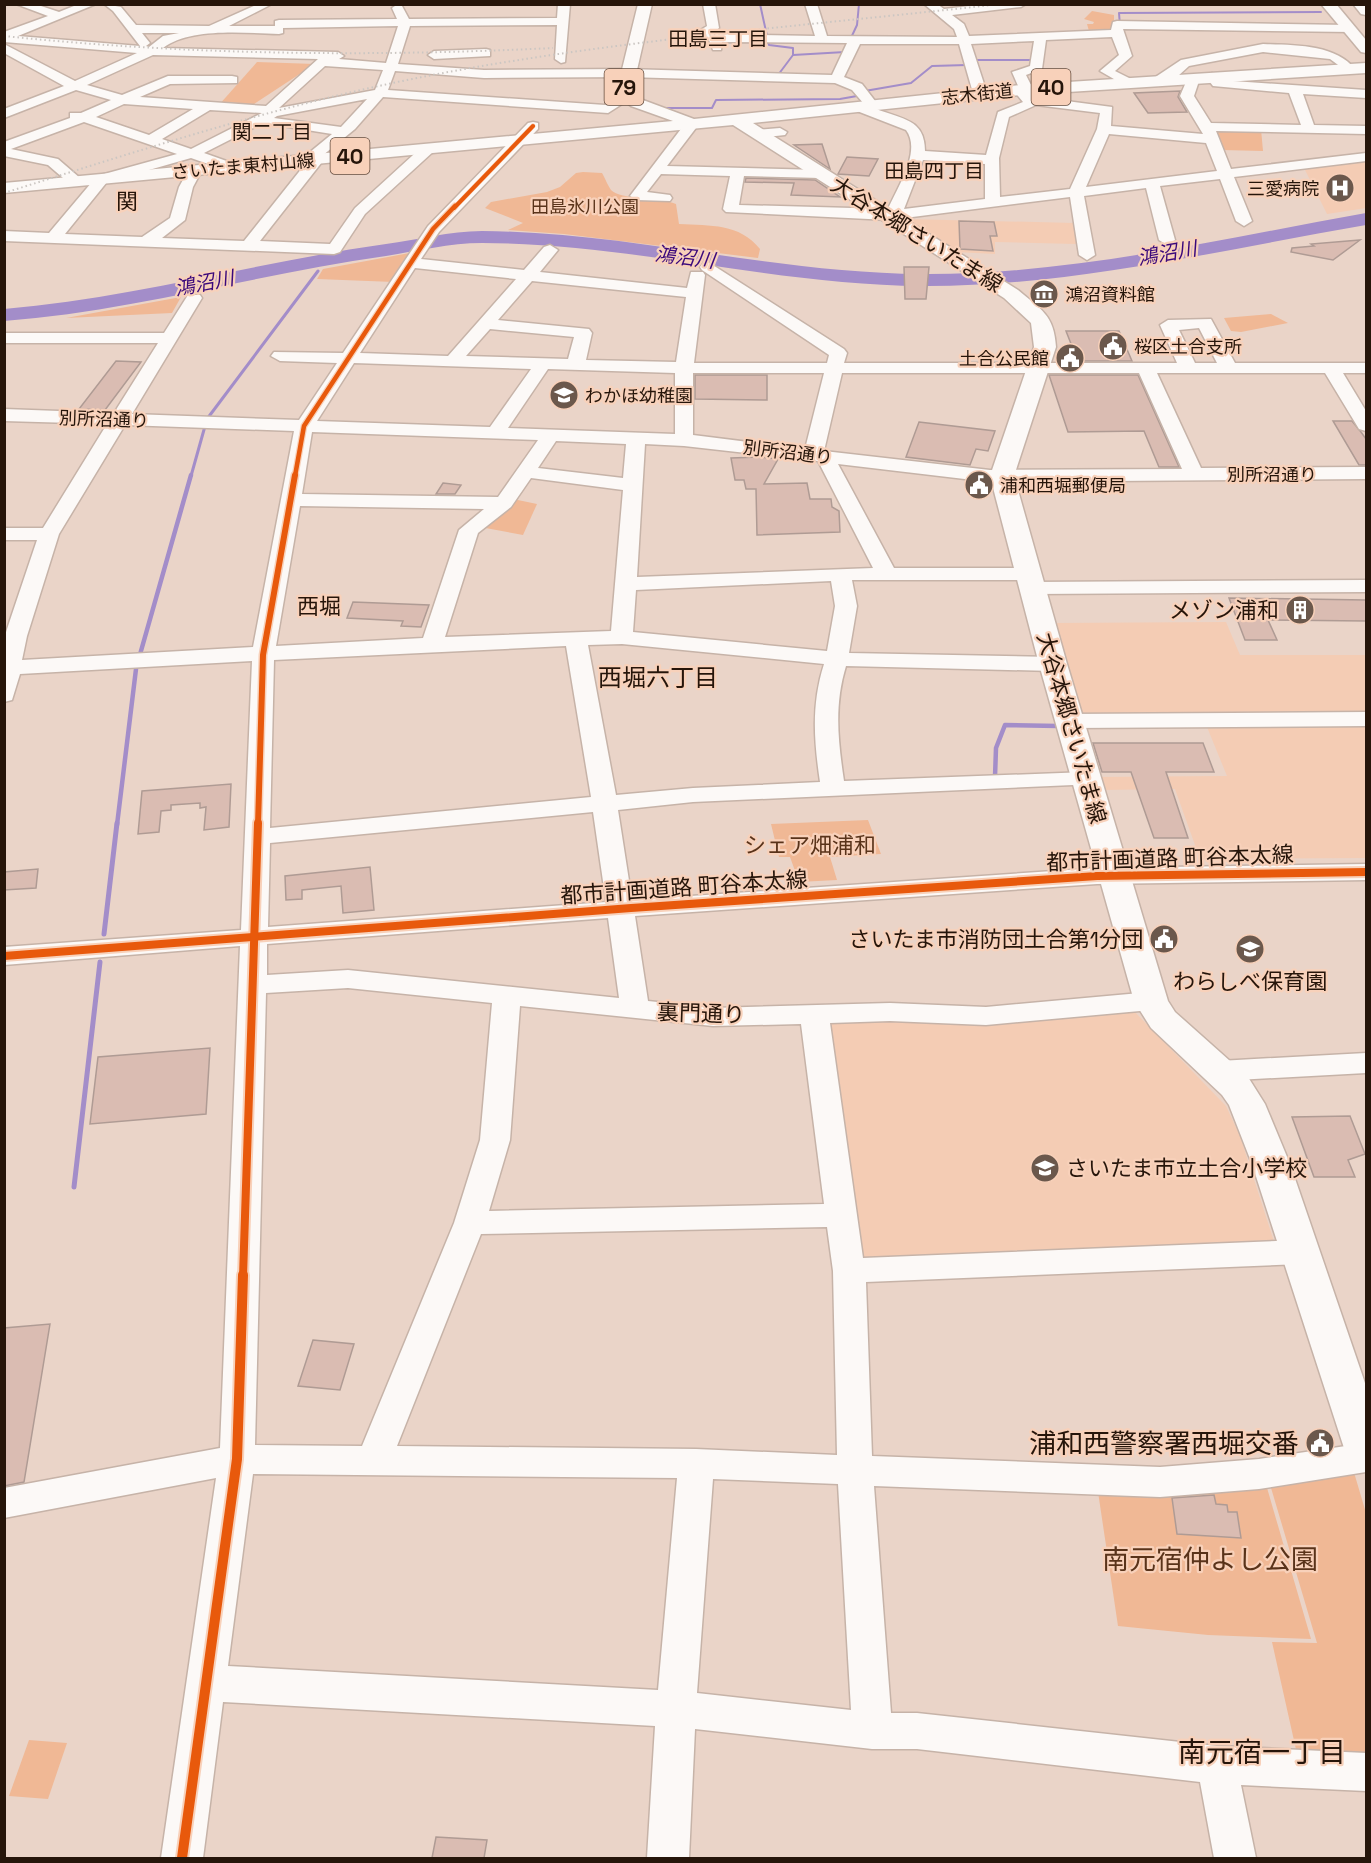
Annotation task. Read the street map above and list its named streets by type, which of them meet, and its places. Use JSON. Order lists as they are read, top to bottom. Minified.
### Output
{"streets":{"main road":["79","40","志木街道","さいたま東村山線","大谷本郷さいたま線"],"street":["別所沼通り","都市計画道路 町谷本太線","裏門通り"]},"crossings":[["79","志木街道"],["79","さいたま東村山線"],["志木街道","さいたま東村山線"],["志木街道","大谷本郷さいたま線"],["大谷本郷さいたま線","別所沼通り"],["大谷本郷さいたま線","都市計画道路 町谷本太線"],["大谷本郷さいたま線","裏門通り"]],"districts":["田島三丁目","関二丁目","田島四丁目","関","西堀","西堀六丁目","南元宿一丁目"],"water":["鴻沼川"],"parks":["田島氷川公園","シェア畑浦和","南元宿仲よし公園"],"places":{"hospital":["三愛病院"],"museum":["鴻沼資料館"],"public building":["桜区土合支所","土合公民館","浦和西堀郵便局","さいたま市消防団土合第1分団","浦和西警察署西堀交番"],"school or university":["わかほ幼稚園","わらしべ保育園","さいたま市立土合小学校"],"building":["メゾン浦和"]}}
